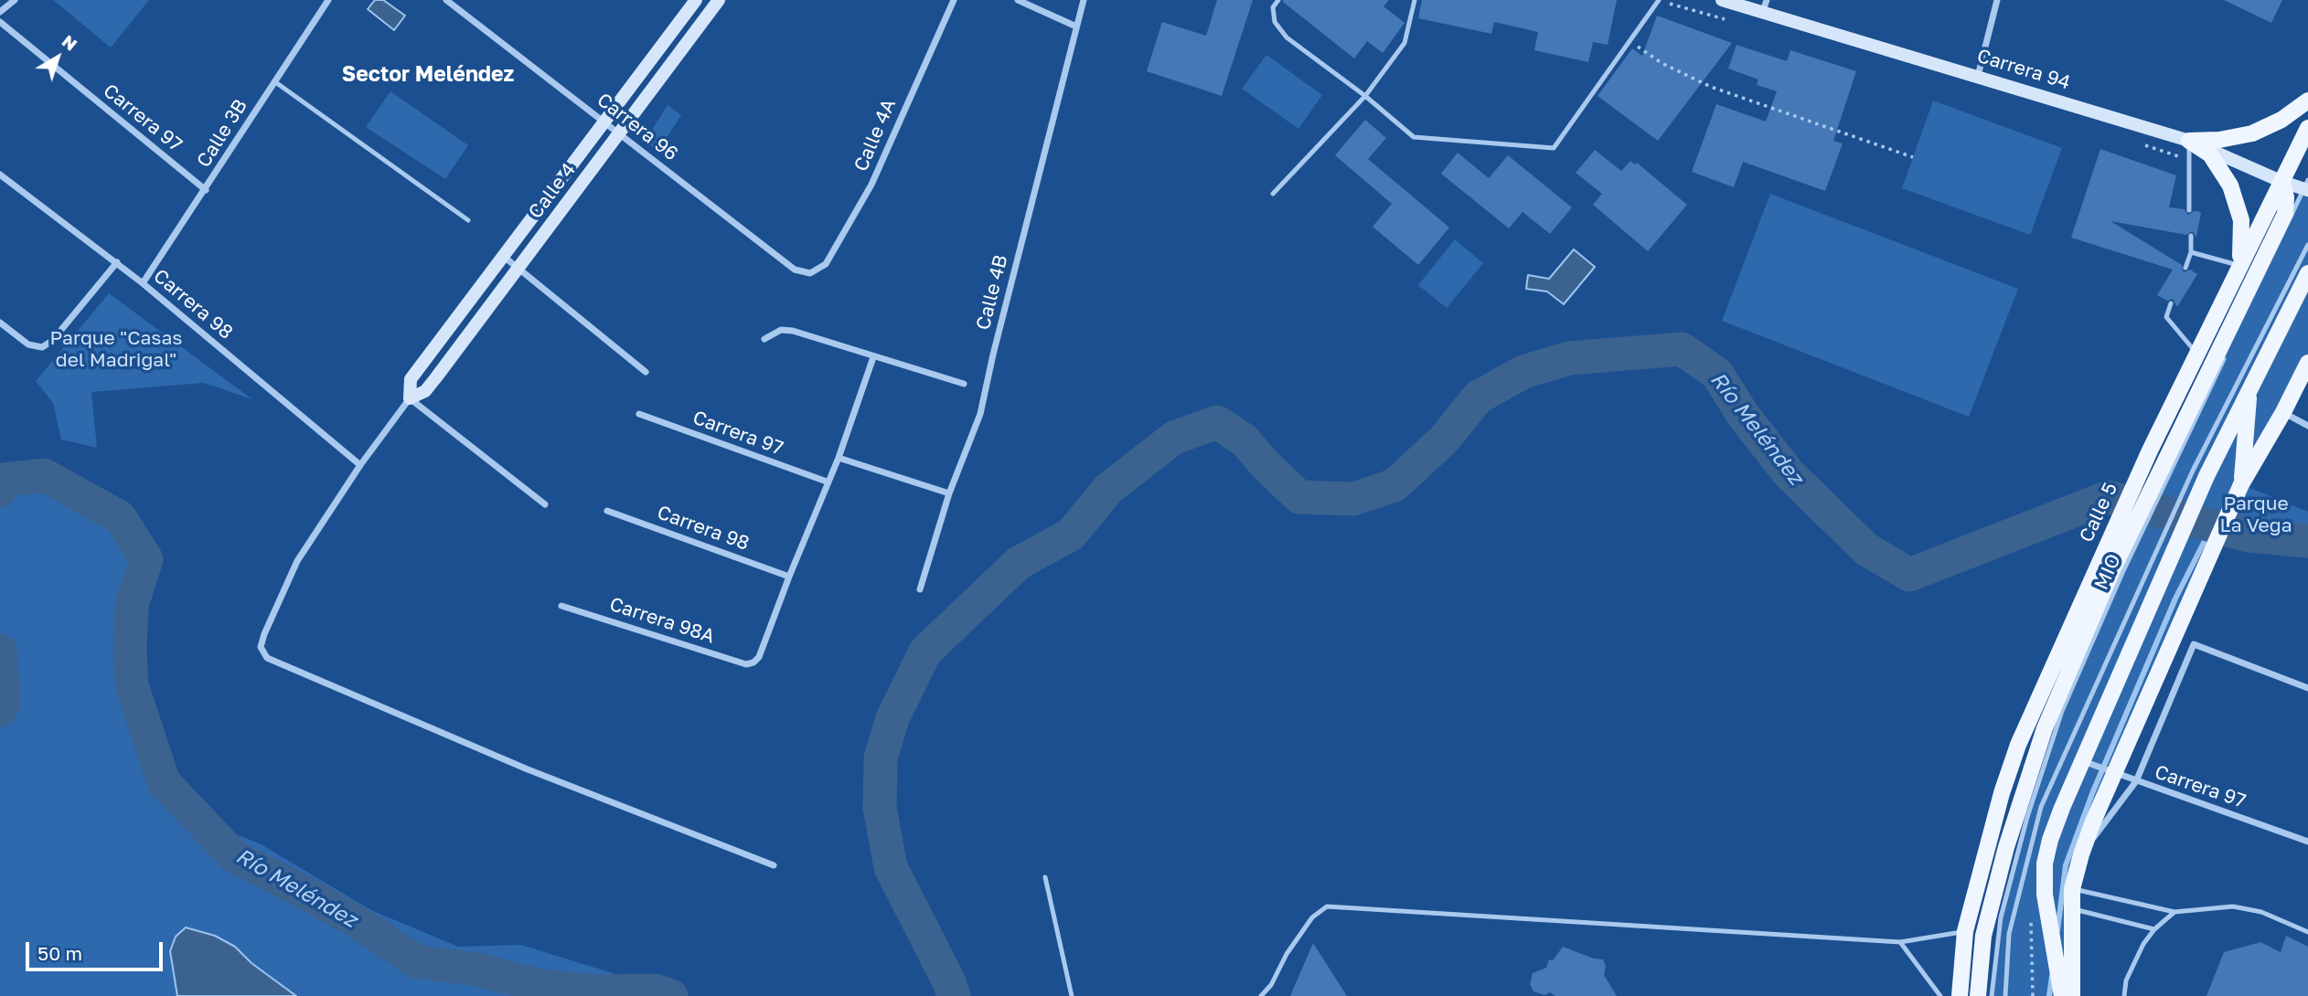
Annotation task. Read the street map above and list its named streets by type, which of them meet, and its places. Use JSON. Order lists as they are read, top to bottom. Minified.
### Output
{"streets":{"main road":["Calle 5"],"street":["Carrera 94","Carrera 97","Carrera 96","Calle 3B","Calle 4A","Calle 4","Calle 4B","Carrera 98","Carrera 98A"],"lane":["MIO"]},"crossings":[["Carrera 94","Calle 5"],["Carrera 97","Calle 3B"],["Carrera 96","Calle 4A"],["Carrera 96","Calle 4"],["Calle 3B","Carrera 98"],["Calle 4","Carrera 98"],["Carrera 98","Carrera 98A"],["Calle 5","MIO"]],"districts":["Sector Meléndez"],"water":["Río Meléndez"],"parks":["Parque \"Casas del Madrigal\"","Parque La Vega"],"scale_bar":"50 m","north":"top right"}
